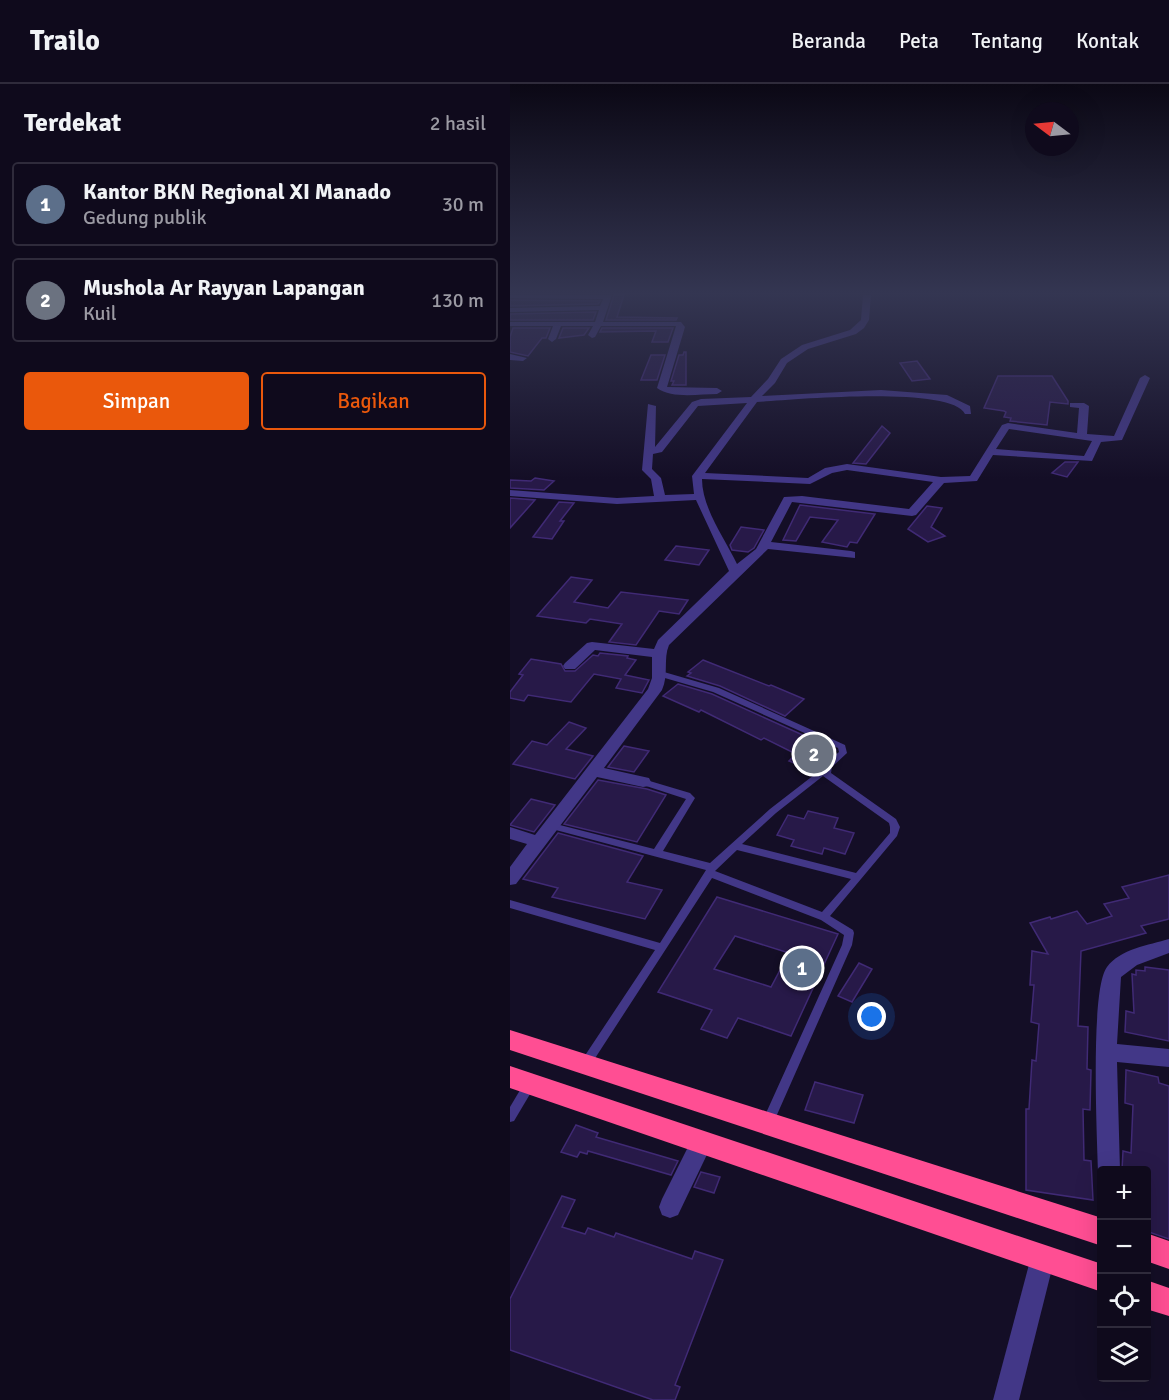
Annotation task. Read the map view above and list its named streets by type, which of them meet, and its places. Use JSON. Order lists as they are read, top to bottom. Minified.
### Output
{"north":"left","page":{"header":"Trailo","nav":["Beranda","Peta","Tentang","Kontak"],"heading":["Terdekat","2 hasil"],"list":[{"mark":"1","name":"Kantor BKN Regional XI Manado","note":"Gedung publik","value":"30 m"},{"mark":"2","name":"Mushola Ar Rayyan Lapangan","note":"Kuil","value":"130 m"}],"buttons":["Simpan","Bagikan"],"pins":["2","1"],"map_buttons":["+","−"]}}
